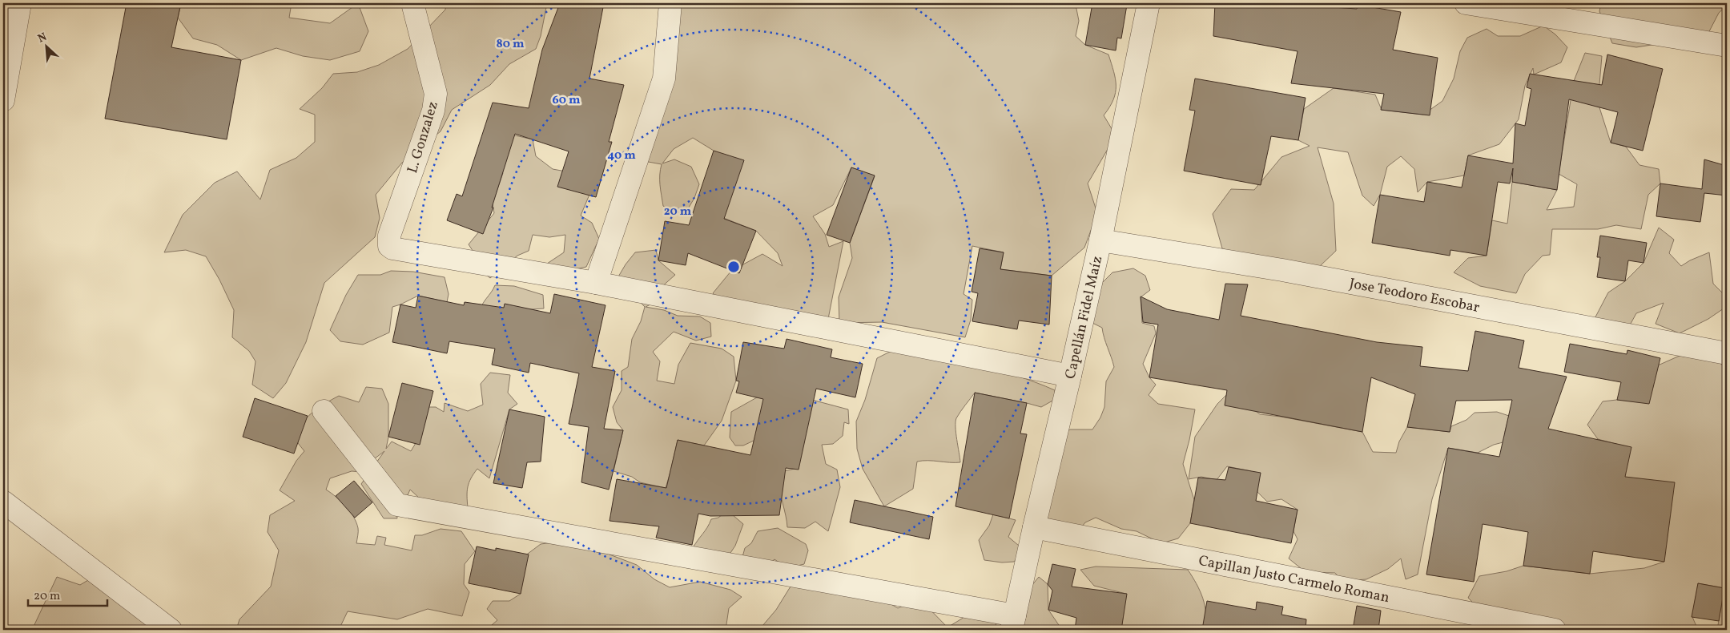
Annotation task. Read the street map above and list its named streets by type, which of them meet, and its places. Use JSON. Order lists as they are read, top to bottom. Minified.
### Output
{"streets":{"street":["L. Gonzalez","Jose Teodoro Escobar","Capellán Fidel Maíz","Capillan Justo Carmelo Roman"]},"crossings":[["Jose Teodoro Escobar","Capellán Fidel Maíz"],["Capellán Fidel Maíz","Capillan Justo Carmelo Roman"]],"scale_bar":"20 m","north":"top left","rings":["80 m","60 m","40 m","20 m"]}
